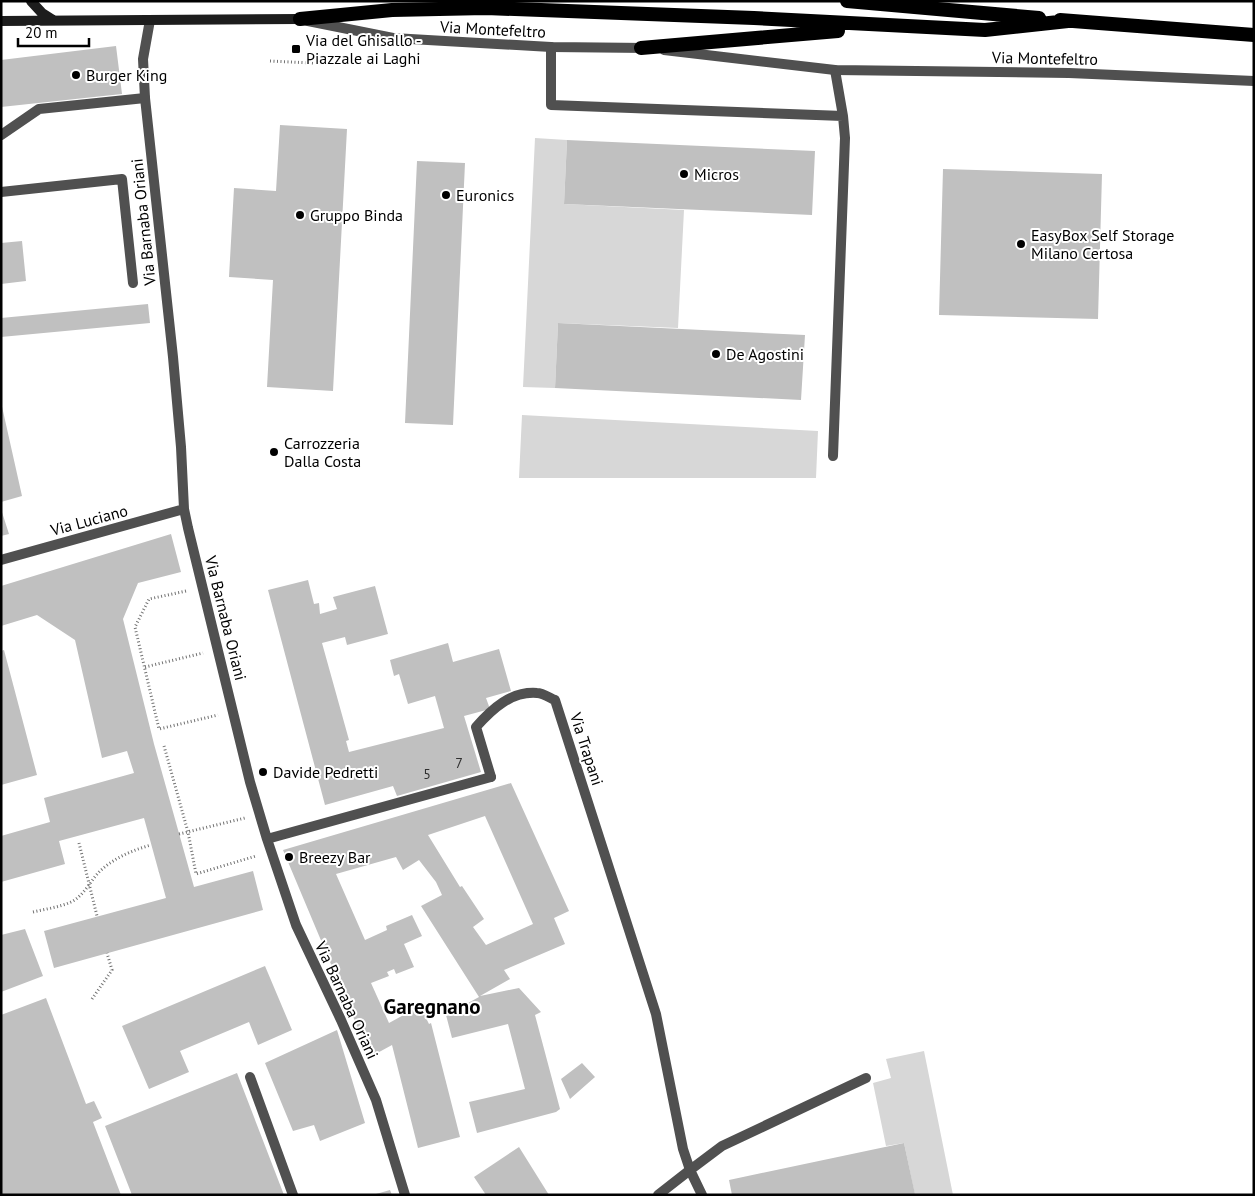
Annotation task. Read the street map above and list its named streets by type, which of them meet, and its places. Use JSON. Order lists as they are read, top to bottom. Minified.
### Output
{"streets":{"main road":["Via Montefeltro"],"street":["Via Barnaba Oriani","Via Luciano","Via Trapani"]},"crossings":[["Via Montefeltro","Via Barnaba Oriani"],["Via Barnaba Oriani","Via Luciano"],["Via Barnaba Oriani","Via Trapani"]],"districts":["Garegnano"],"places":{"transit":["Via del Ghisallo - Piazzale ai Laghi"],"other":["Burger King","Micros","Euronics","Gruppo Binda","EasyBox Self Storage Milano Certosa","De Agostini","Carrozzeria Dalla Costa","Davide Pedretti","Breezy Bar"]},"house_numbers":["7","5"],"scale_bar":"20 m"}
